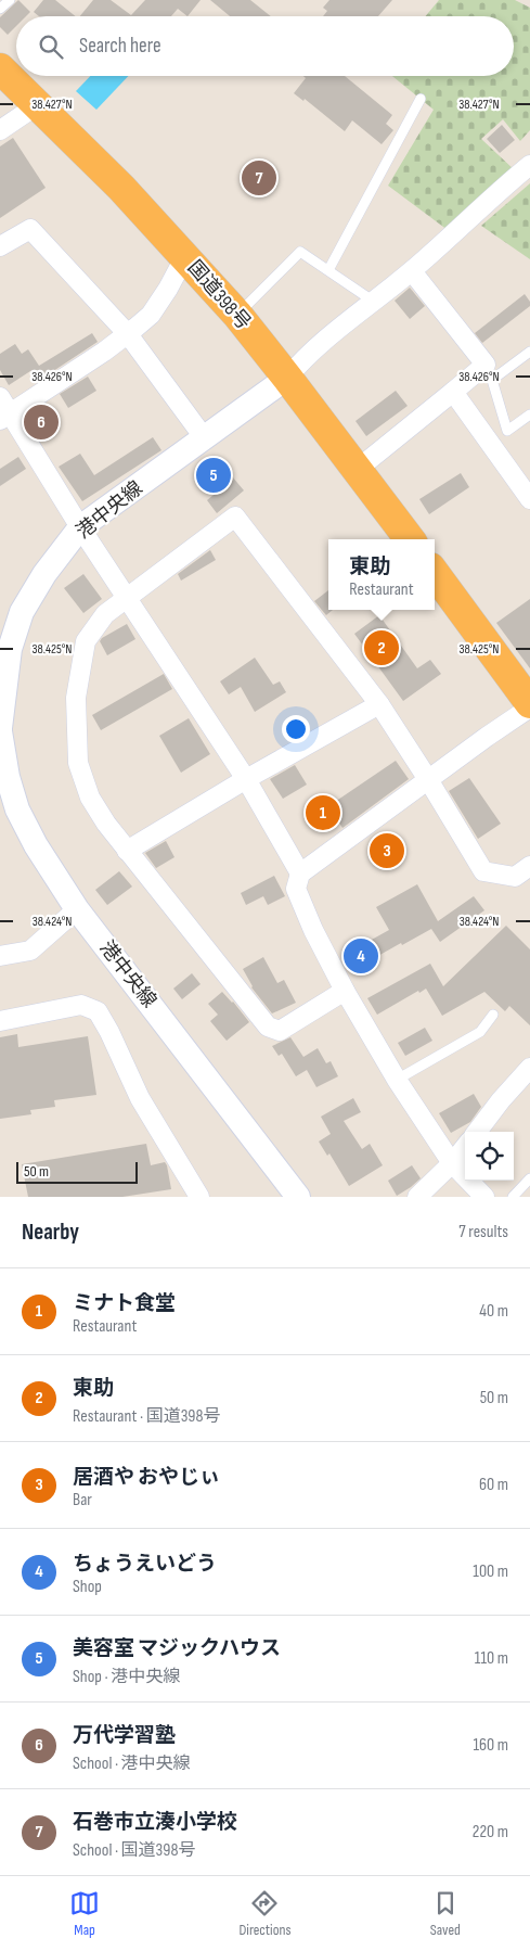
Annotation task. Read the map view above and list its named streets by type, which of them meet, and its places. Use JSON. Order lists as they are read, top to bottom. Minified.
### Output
{"streets":{"highway":["国道398号"],"street":["港中央線"]},"crossings":[["国道398号","港中央線"]],"scale_bar":"50 m","page":{"search":"Search here","pins":["7","6","5","2","1","3","4"],"popup":["東助","Restaurant"],"scale":"50 m","heading":["Nearby","7 results"],"list":[{"mark":"1","name":"ミナト食堂","note":"Restaurant","value":"40 m"},{"mark":"2","name":"東助","note":"Restaurant · 国道398号","value":"50 m"},{"mark":"3","name":"居酒や おやじぃ","note":"Bar","value":"60 m"},{"mark":"4","name":"ちょうえいどう","note":"Shop","value":"100 m"},{"mark":"5","name":"美容室 マジックハウス","note":"Shop · 港中央線","value":"110 m"},{"mark":"6","name":"万代学習塾","note":"School · 港中央線","value":"160 m"},{"mark":"7","name":"石巻市立湊小学校","note":"School · 国道398号","value":"220 m"}],"nav":["Map","Directions","Saved"]},"coordinates":["38.427°N","38.426°N","38.425°N","38.424°N"]}
